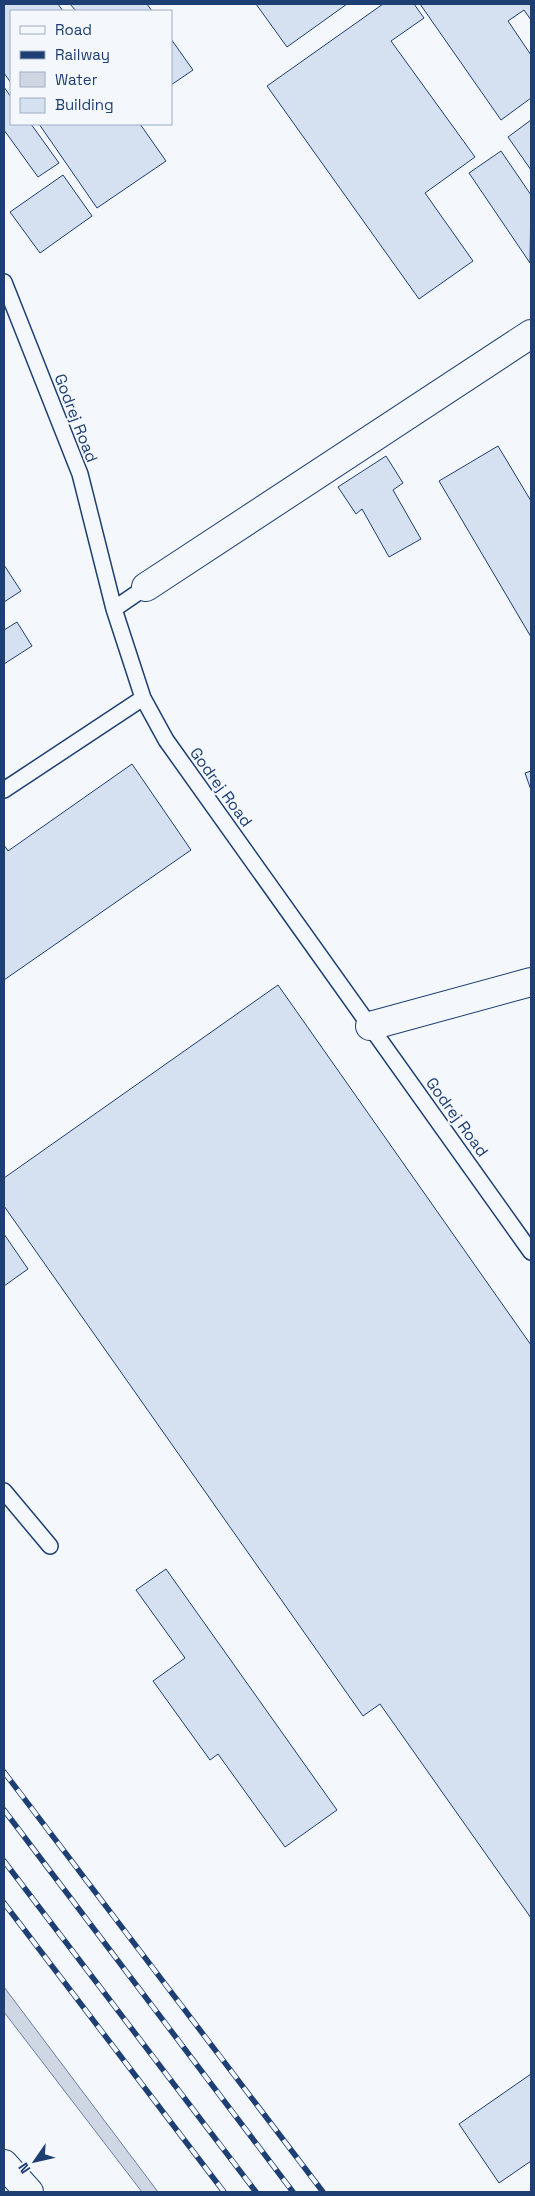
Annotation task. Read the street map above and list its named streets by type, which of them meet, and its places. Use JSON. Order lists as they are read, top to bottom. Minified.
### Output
{"streets":{"lane":["Godrej Road"]},"legend":["Road","Railway","Water","Building"],"north":"bottom left"}
